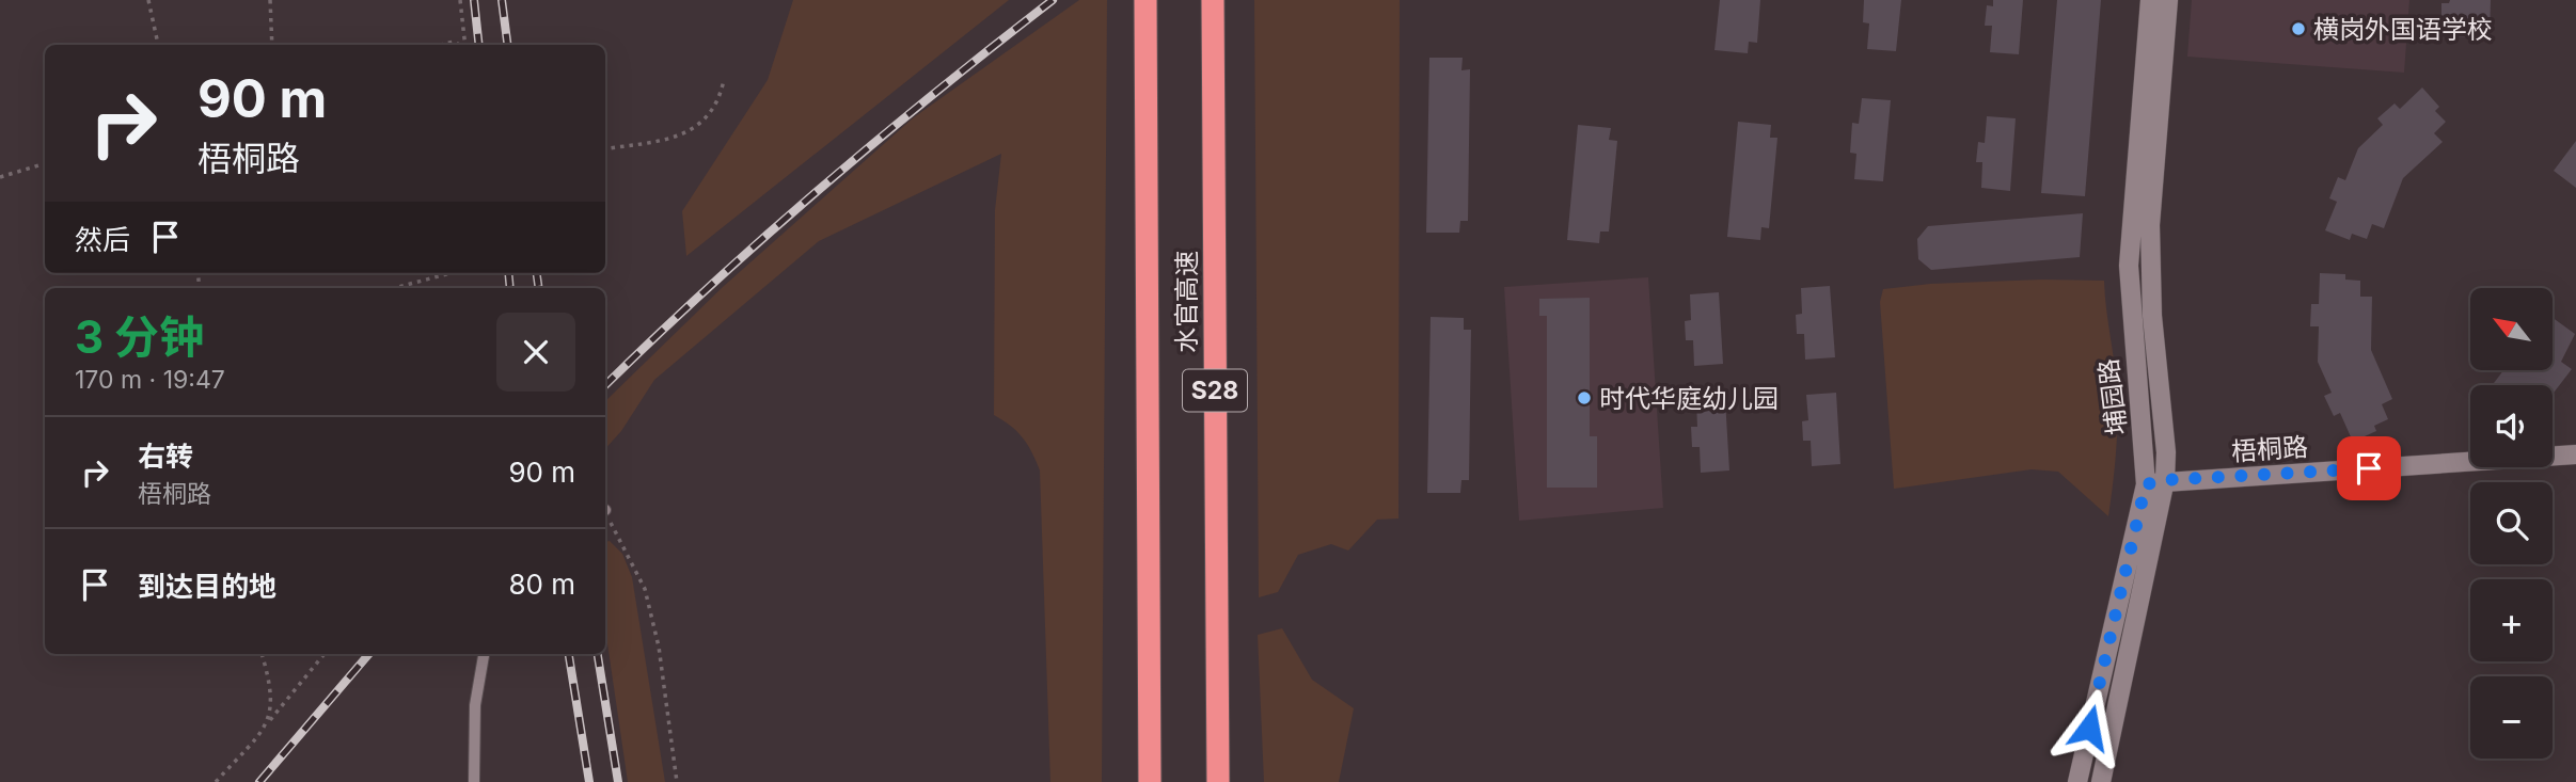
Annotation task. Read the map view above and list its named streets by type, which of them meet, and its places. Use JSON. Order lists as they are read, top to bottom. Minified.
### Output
{"streets":{"highway":["水官高速","S28"],"street":["埔园路","梧桐路"]},"crossings":[["埔园路","梧桐路"]],"places":["横岗外国语学校","时代华庭幼儿园"],"north":"top left","page":{"turn":["90 m","梧桐路"],"then":"然后","map_buttons":["+","−"],"heading":["3 分钟","170 m · 19:47"],"list":[{"name":"右转","note":"梧桐路","value":"90 m"},{"name":"到达目的地","value":"80 m"}]}}
